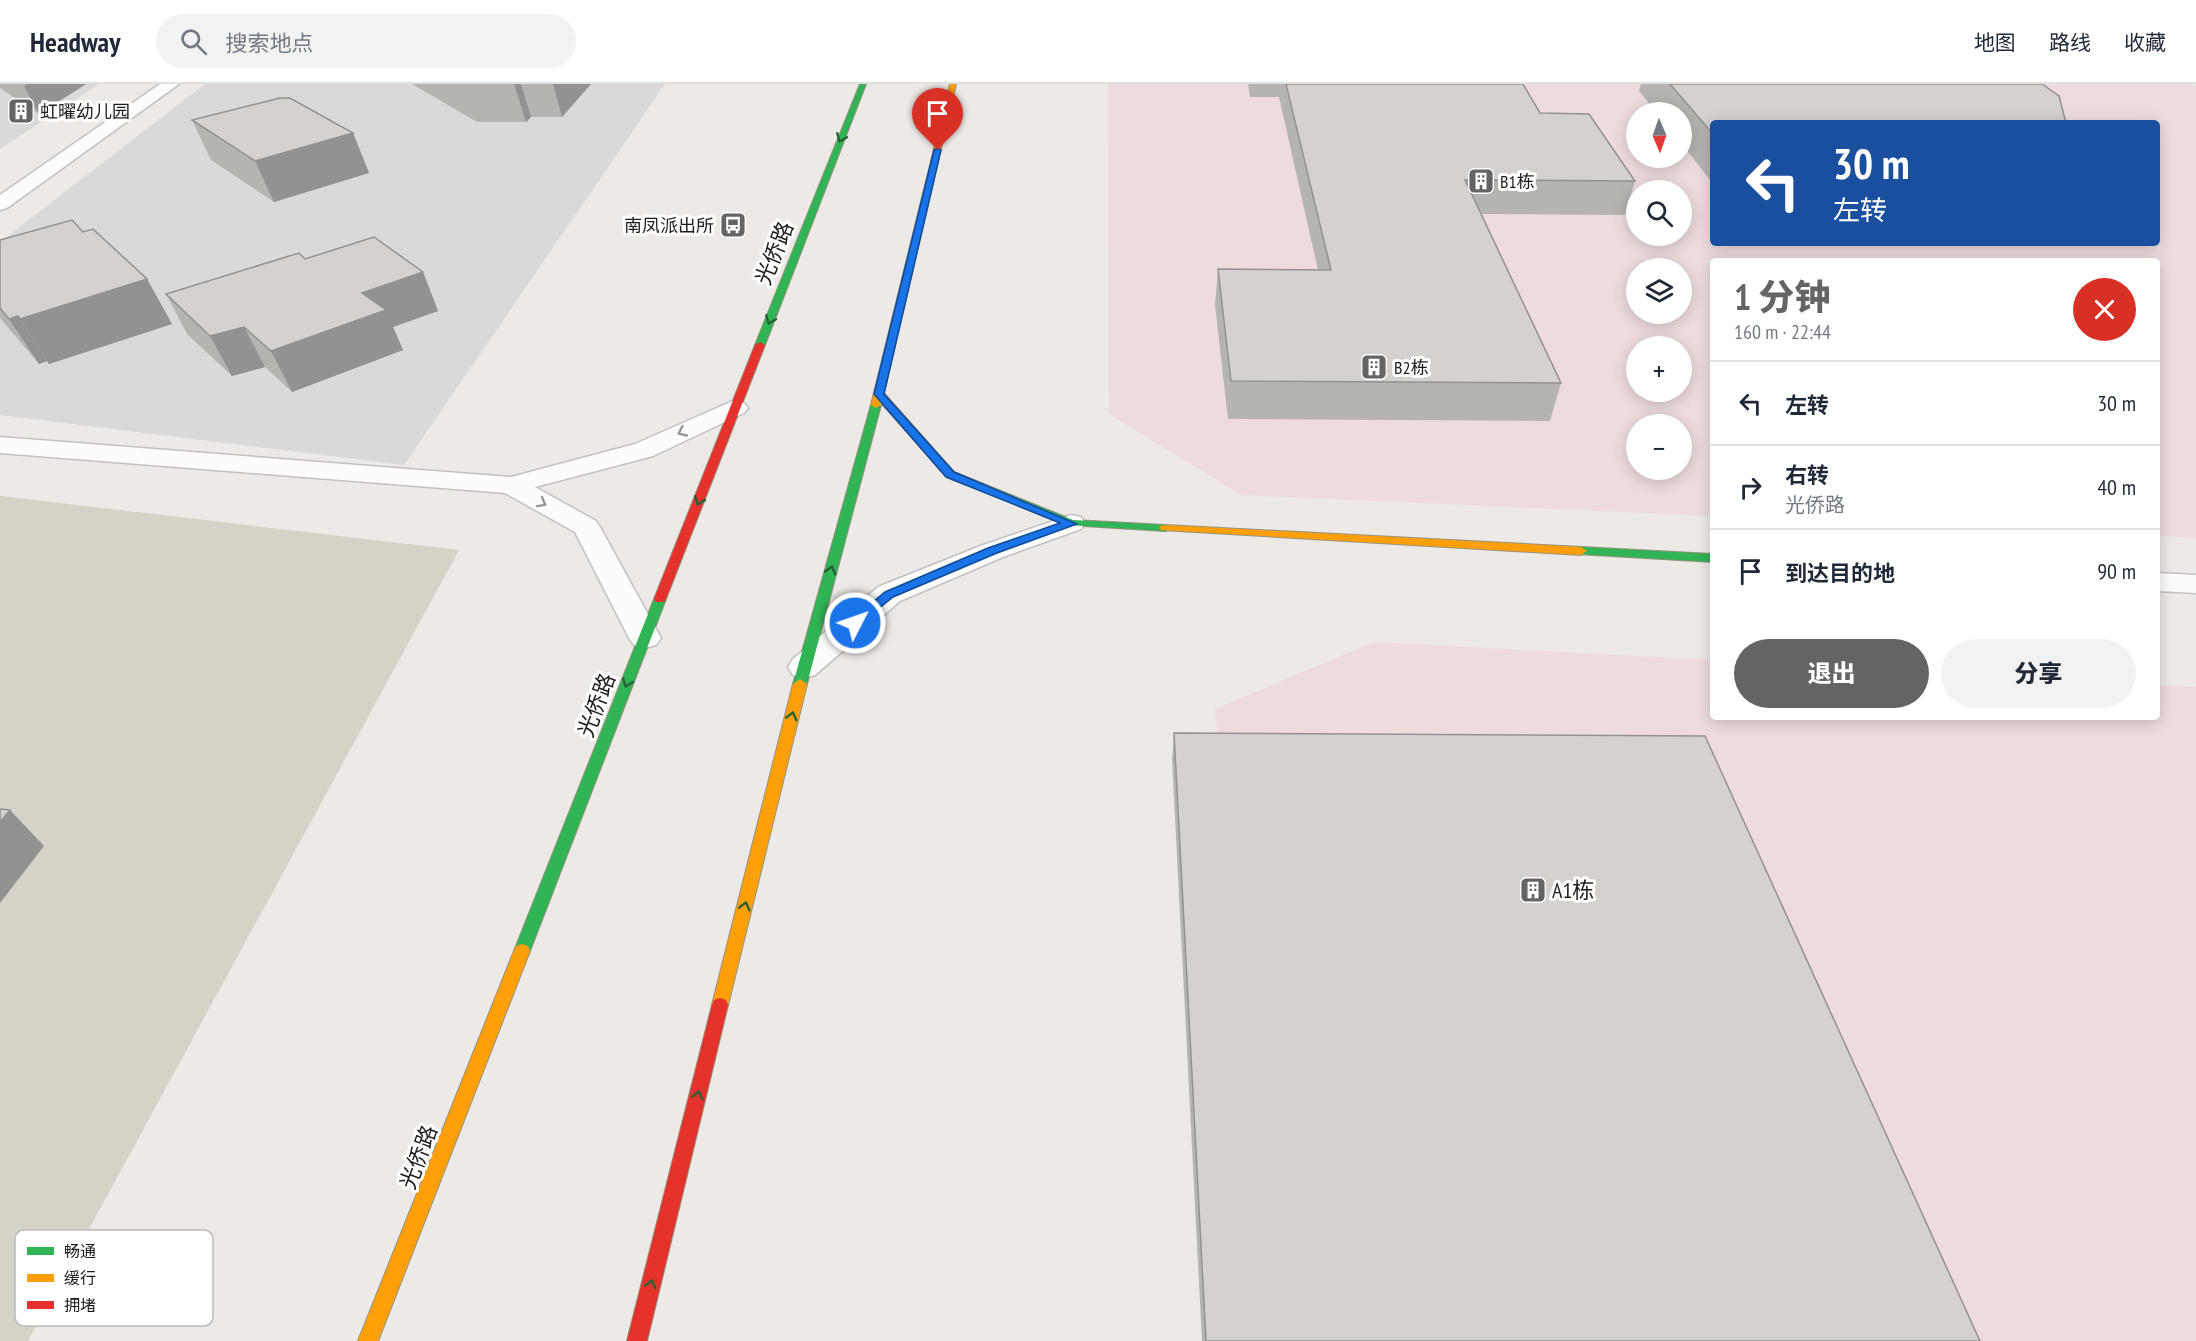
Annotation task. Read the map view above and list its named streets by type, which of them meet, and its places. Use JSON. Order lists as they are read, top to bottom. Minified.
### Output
{"streets":{"main road":["光侨路"]},"one_way":["光侨路"],"places":{"building":["虹曜幼儿园","B1栋","B2栋","A1栋"],"bus stop":["南凤派出所"]},"legend":["畅通","缓行","拥堵"],"north":"bottom","page":{"header":"Headway","search":"搜索地点","nav":["地图","路线","收藏"],"map_buttons":["+","−"],"turn":["30 m","左转"],"heading":["1 分钟","160 m · 22:44"],"list":[{"name":"左转","value":"30 m"},{"name":"右转","note":"光侨路","value":"40 m"},{"name":"到达目的地","value":"90 m"}],"buttons":["退出","分享"]}}
